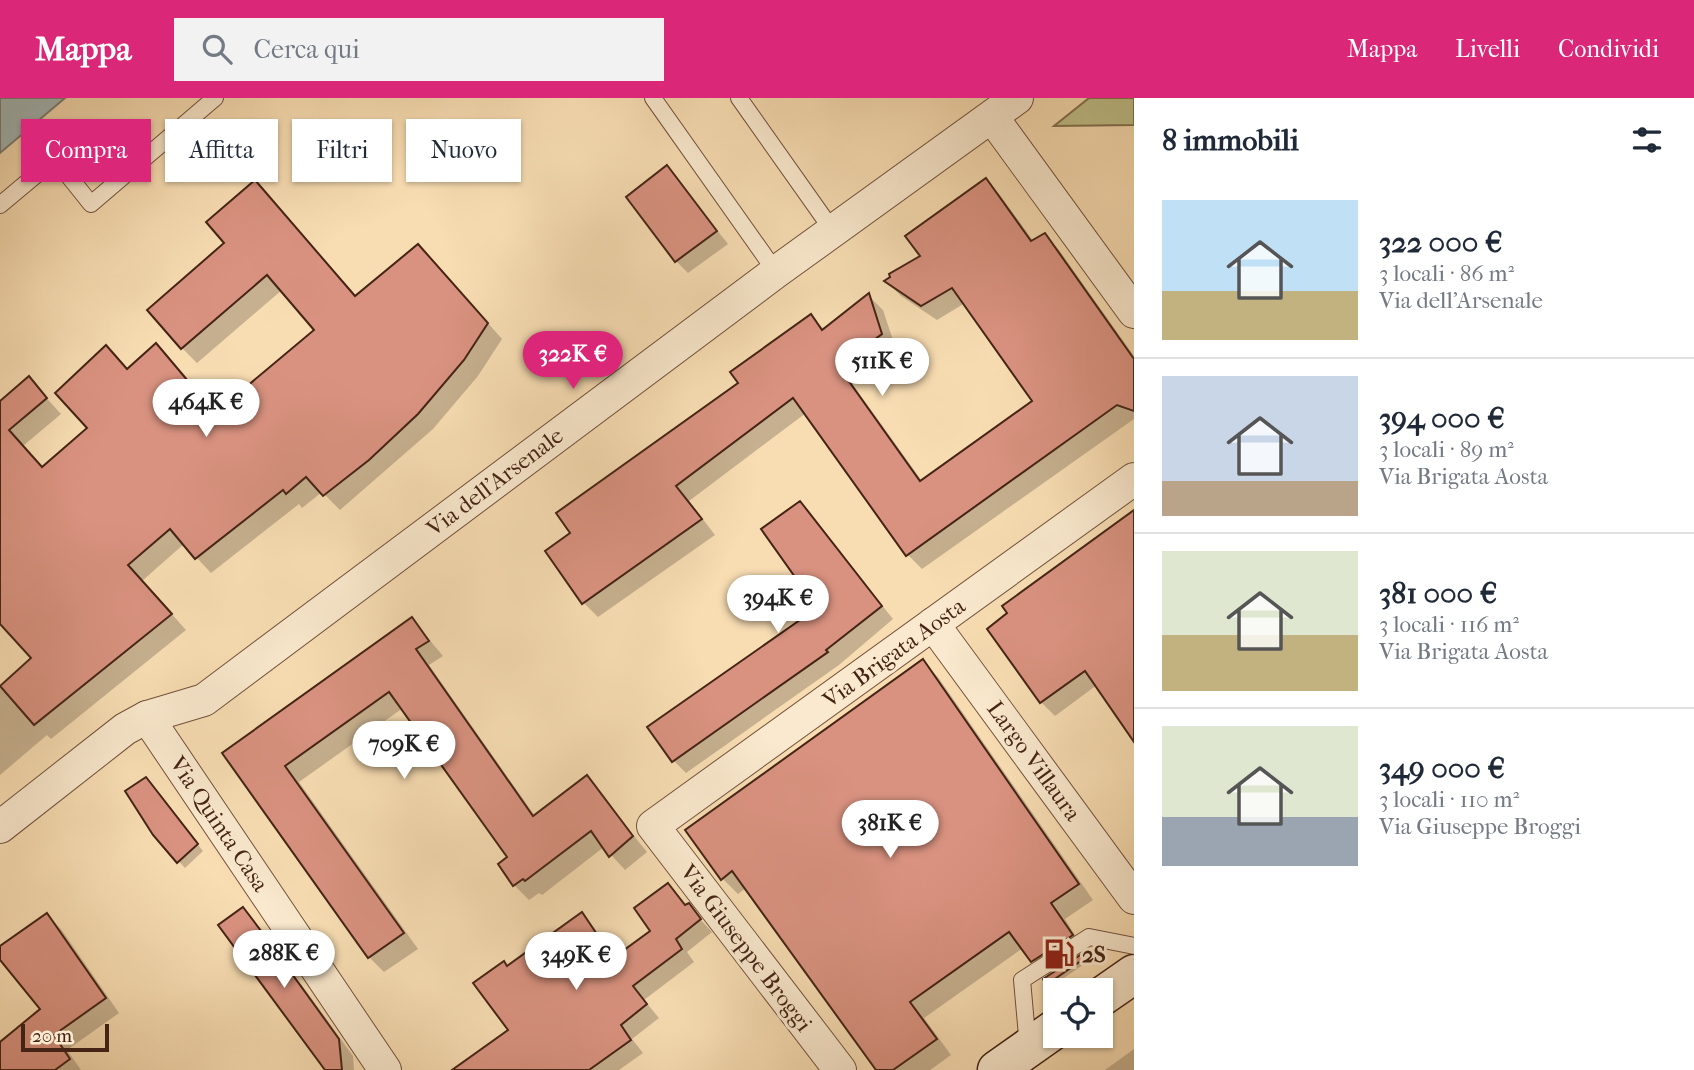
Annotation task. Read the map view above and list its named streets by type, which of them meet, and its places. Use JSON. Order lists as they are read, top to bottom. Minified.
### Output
{"streets":{"street":["Via dell'Arsenale","Via Brigata Aosta","Largo Villaura","Via Quinta Casa","Via Giuseppe Broggi"]},"crossings":[["Via dell'Arsenale","Via Quinta Casa"],["Via Brigata Aosta","Largo Villaura"],["Via Brigata Aosta","Via Giuseppe Broggi"]],"places":{"fuel station":["2S"]},"scale_bar":"20 m","page":{"header":"Mappa","search":"Cerca qui","nav":["Mappa","Livelli","Condividi"],"heading":"8 immobili","chip":["Compra","Affitta","Filtri","Nuovo"],"list":[{"name":"322 000 €","note":"3 locali · 86 m² · Via dell'Arsenale"},{"name":"394 000 €","note":"3 locali · 89 m² · Via Brigata Aosta"},{"name":"381 000 €","note":"3 locali · 116 m² · Via Brigata Aosta"},{"name":"349 000 €","note":"3 locali · 110 m² · Via Giuseppe Broggi"}],"price":["322K €","511K €","464K €","394K €","709K €","381K €","288K €","349K €"],"scale":"20 m"}}
